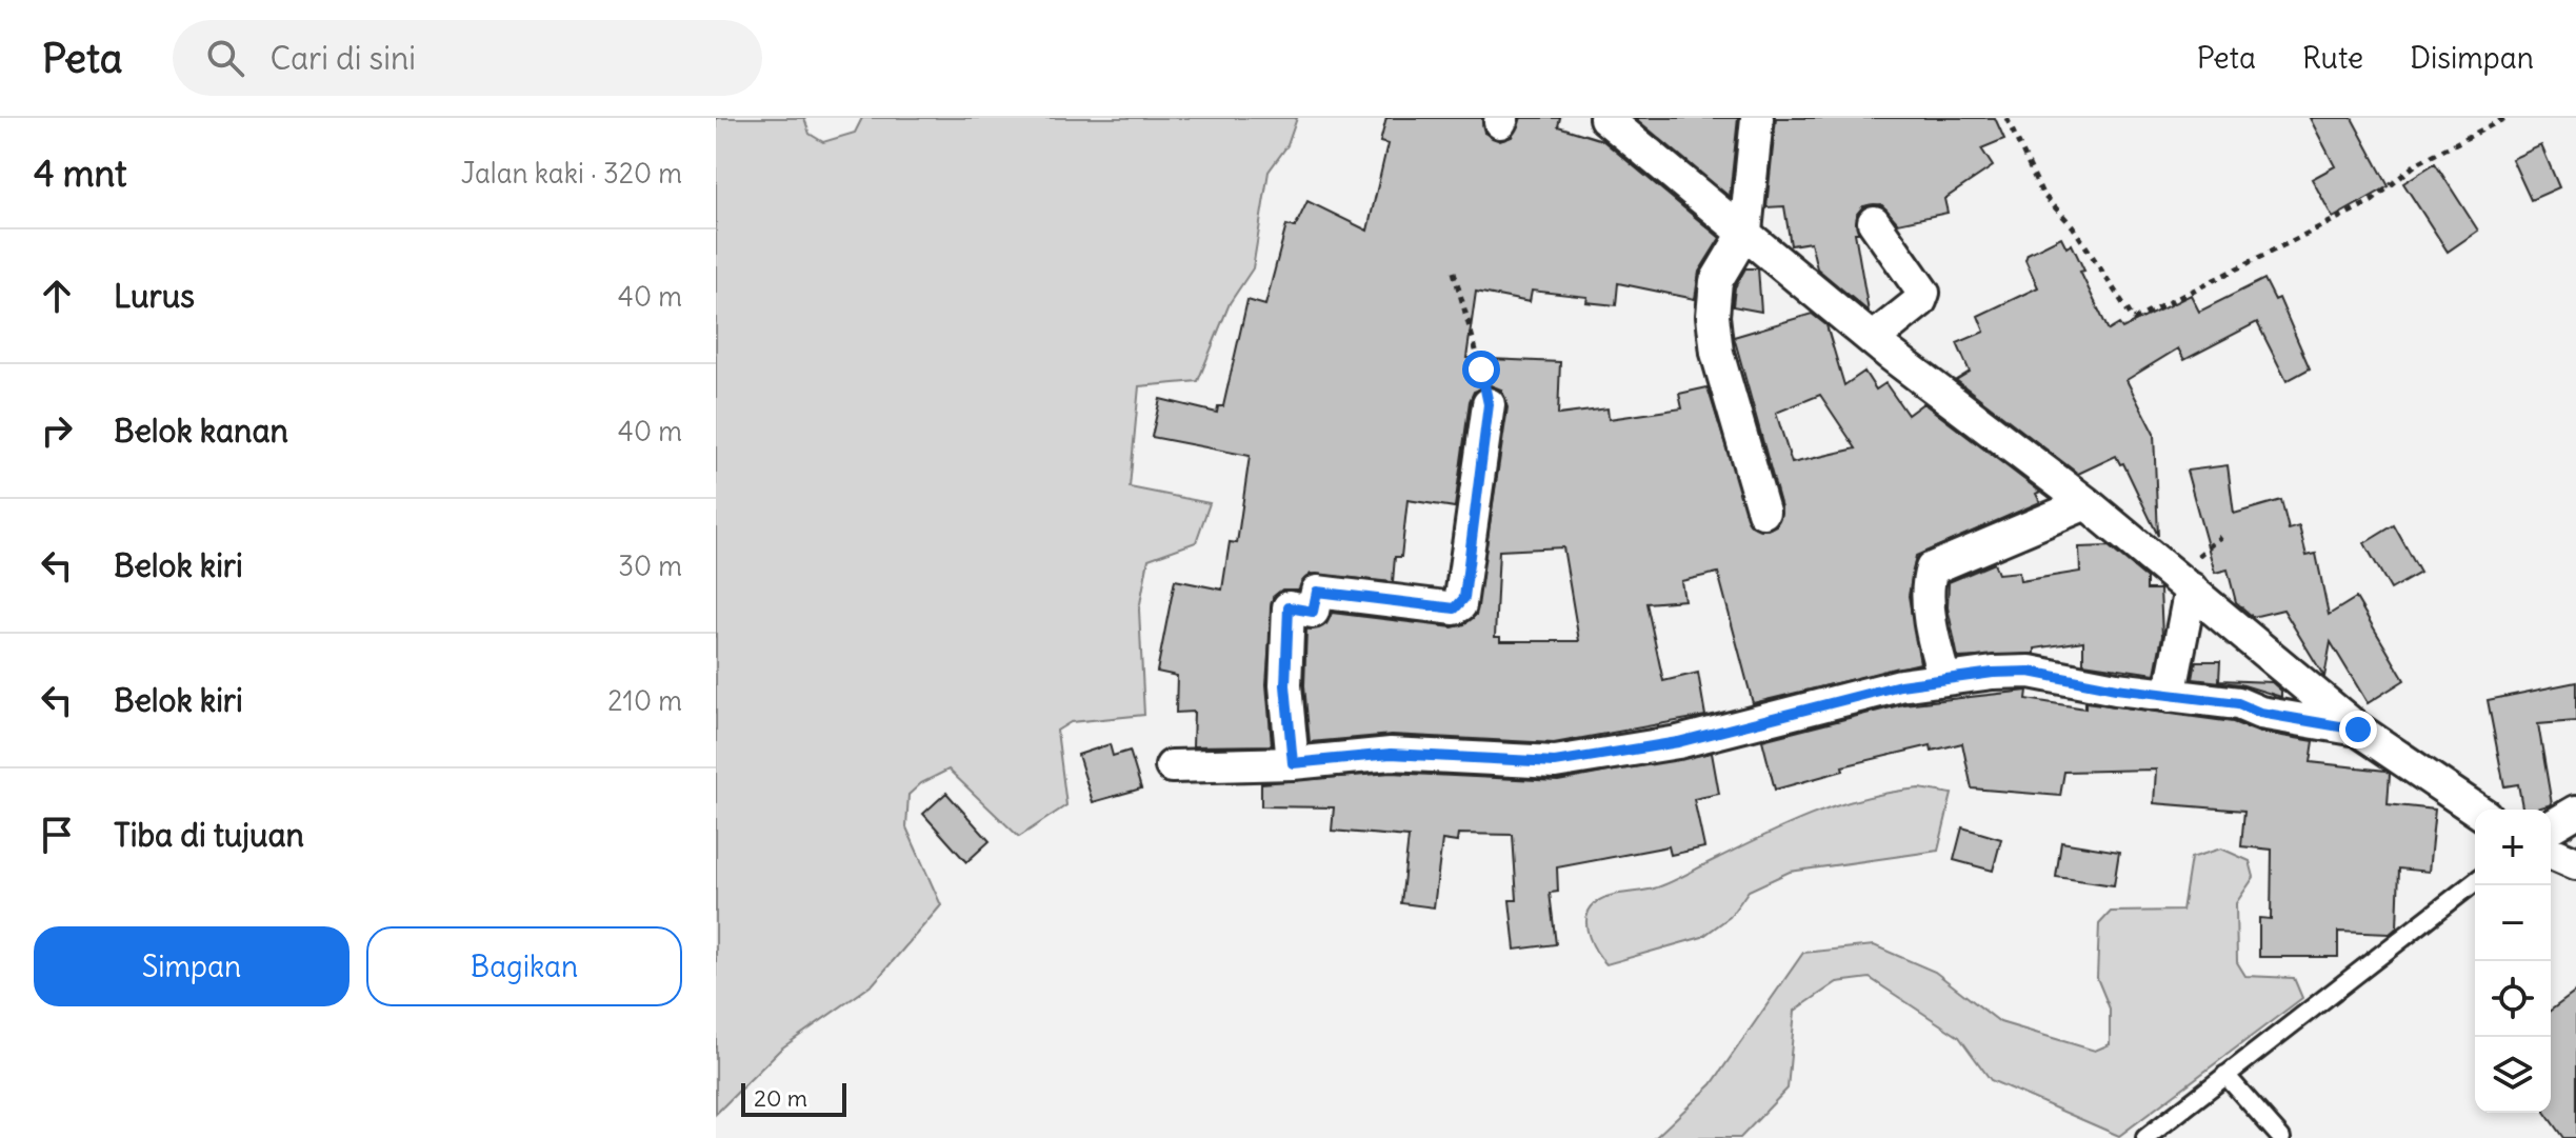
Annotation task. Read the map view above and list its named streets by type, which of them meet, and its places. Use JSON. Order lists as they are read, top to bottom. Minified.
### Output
{"scale_bar":"20 m","page":{"header":"Peta","search":"Cari di sini","nav":["Peta","Rute","Disimpan"],"heading":["4 mnt","Jalan kaki · 320 m"],"list":[["Lurus","40 m"],["Belok kanan","40 m"],["Belok kiri","30 m"],["Belok kiri","210 m"],"Tiba di tujuan"],"map_buttons":["+","−"],"buttons":["Simpan","Bagikan"],"scale":"20 m"}}
